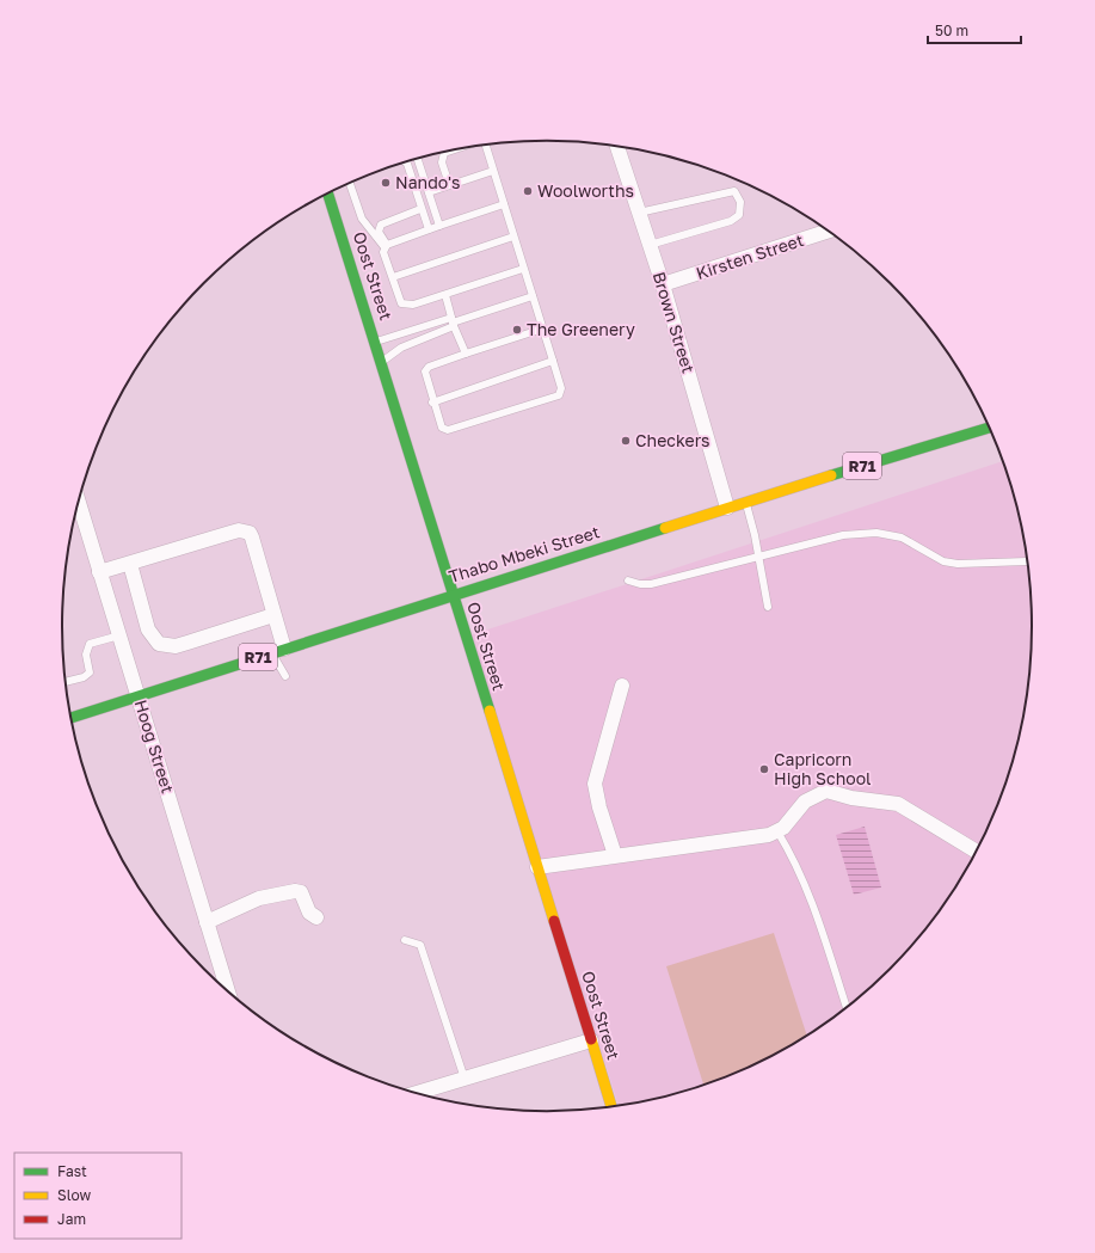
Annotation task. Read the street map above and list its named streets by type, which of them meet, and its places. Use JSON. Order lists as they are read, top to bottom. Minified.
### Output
{"streets":{"street":["Kirsten Street","Oost Street","Brown Street","R71","Thabo Mbeki Street","Hoog Street"]},"crossings":[["Kirsten Street","Brown Street"],["Oost Street","Thabo Mbeki Street"],["Brown Street","Thabo Mbeki Street"],["Thabo Mbeki Street","Hoog Street"]],"places":["Nando's","Woolworths","The Greenery","Checkers","Capricorn High School"],"legend":["Fast","Slow","Jam"],"scale_bar":"50 m"}
